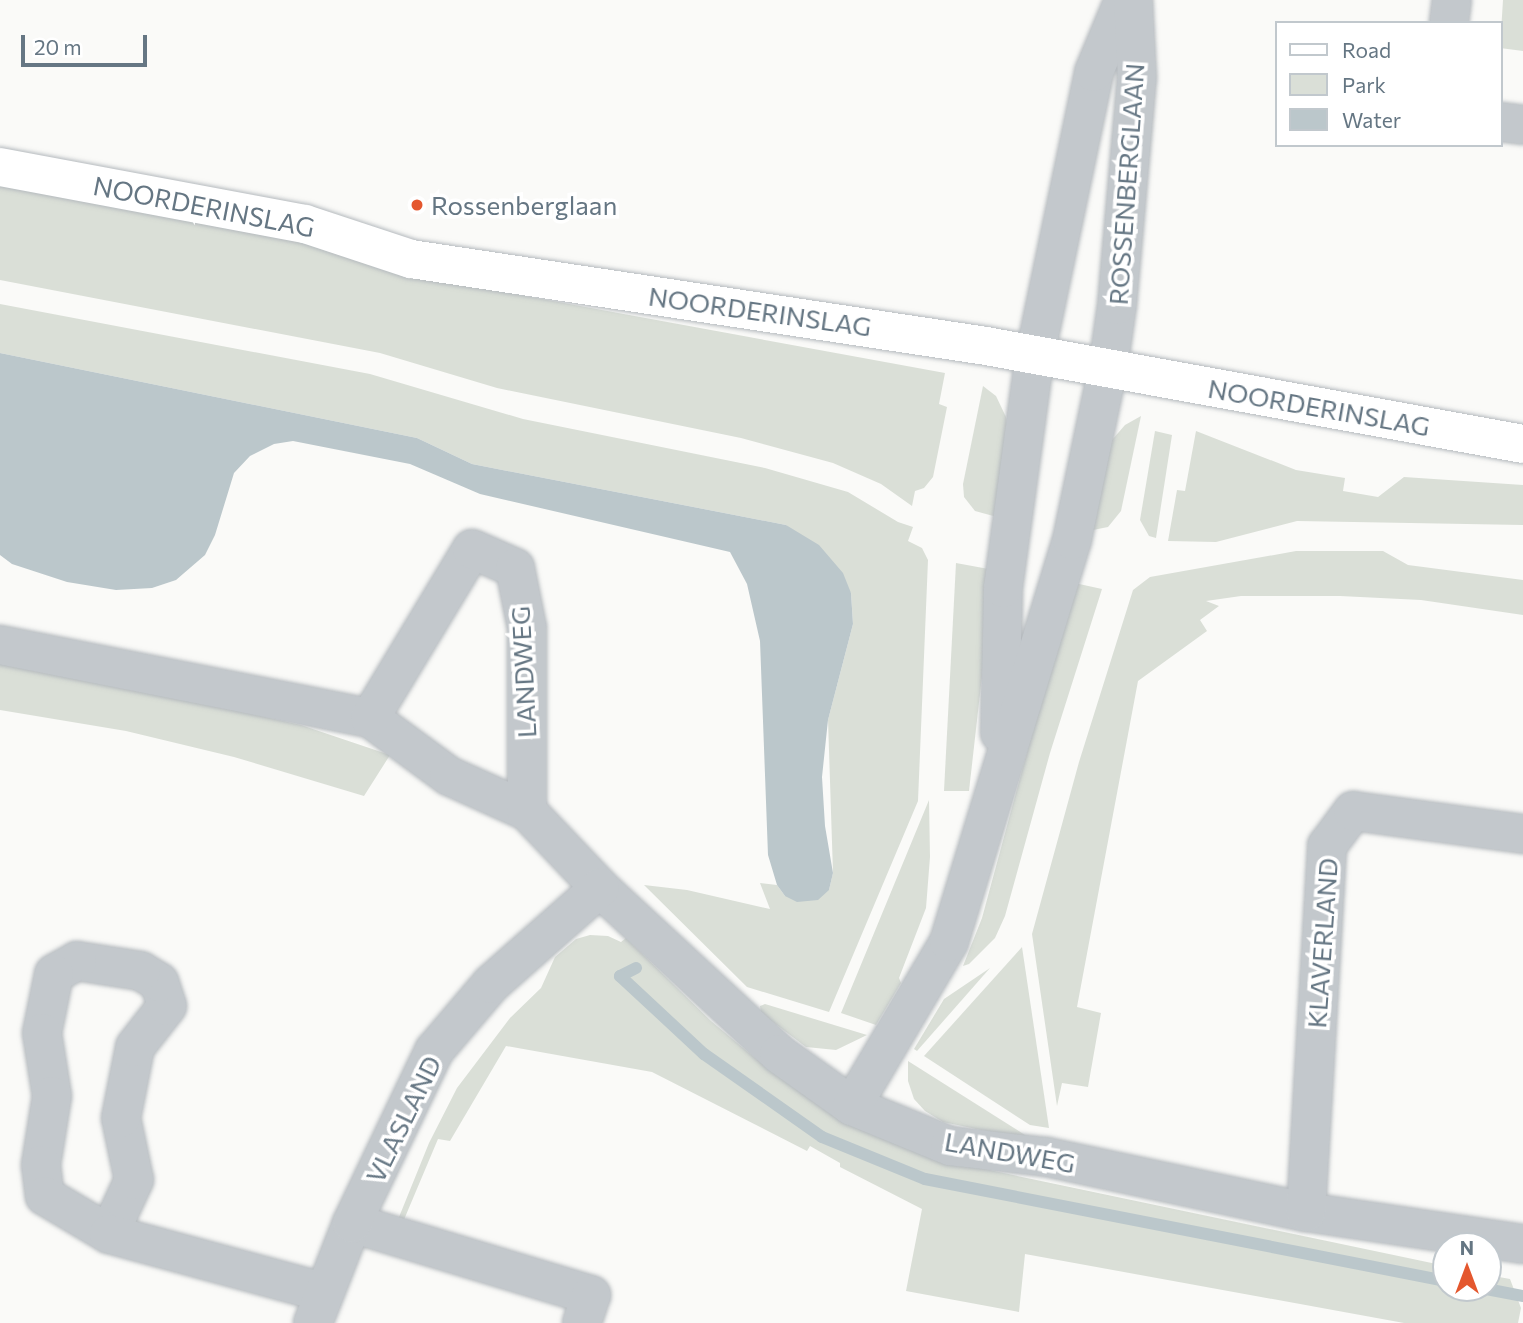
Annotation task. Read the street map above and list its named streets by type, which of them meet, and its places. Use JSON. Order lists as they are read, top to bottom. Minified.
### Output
{"streets":{"main road":["NOORDERINSLAG"],"street":["ROSSENBERGLAAN","LANDWEG","KLAVERLAND","VLASLAND"]},"crossings":[["ROSSENBERGLAAN","NOORDERINSLAG"],["ROSSENBERGLAAN","LANDWEG"],["LANDWEG","KLAVERLAND"],["LANDWEG","VLASLAND"]],"places":["Rossenberglaan"],"legend":["Road","Park","Water"],"scale_bar":"20 m","north":"top"}
